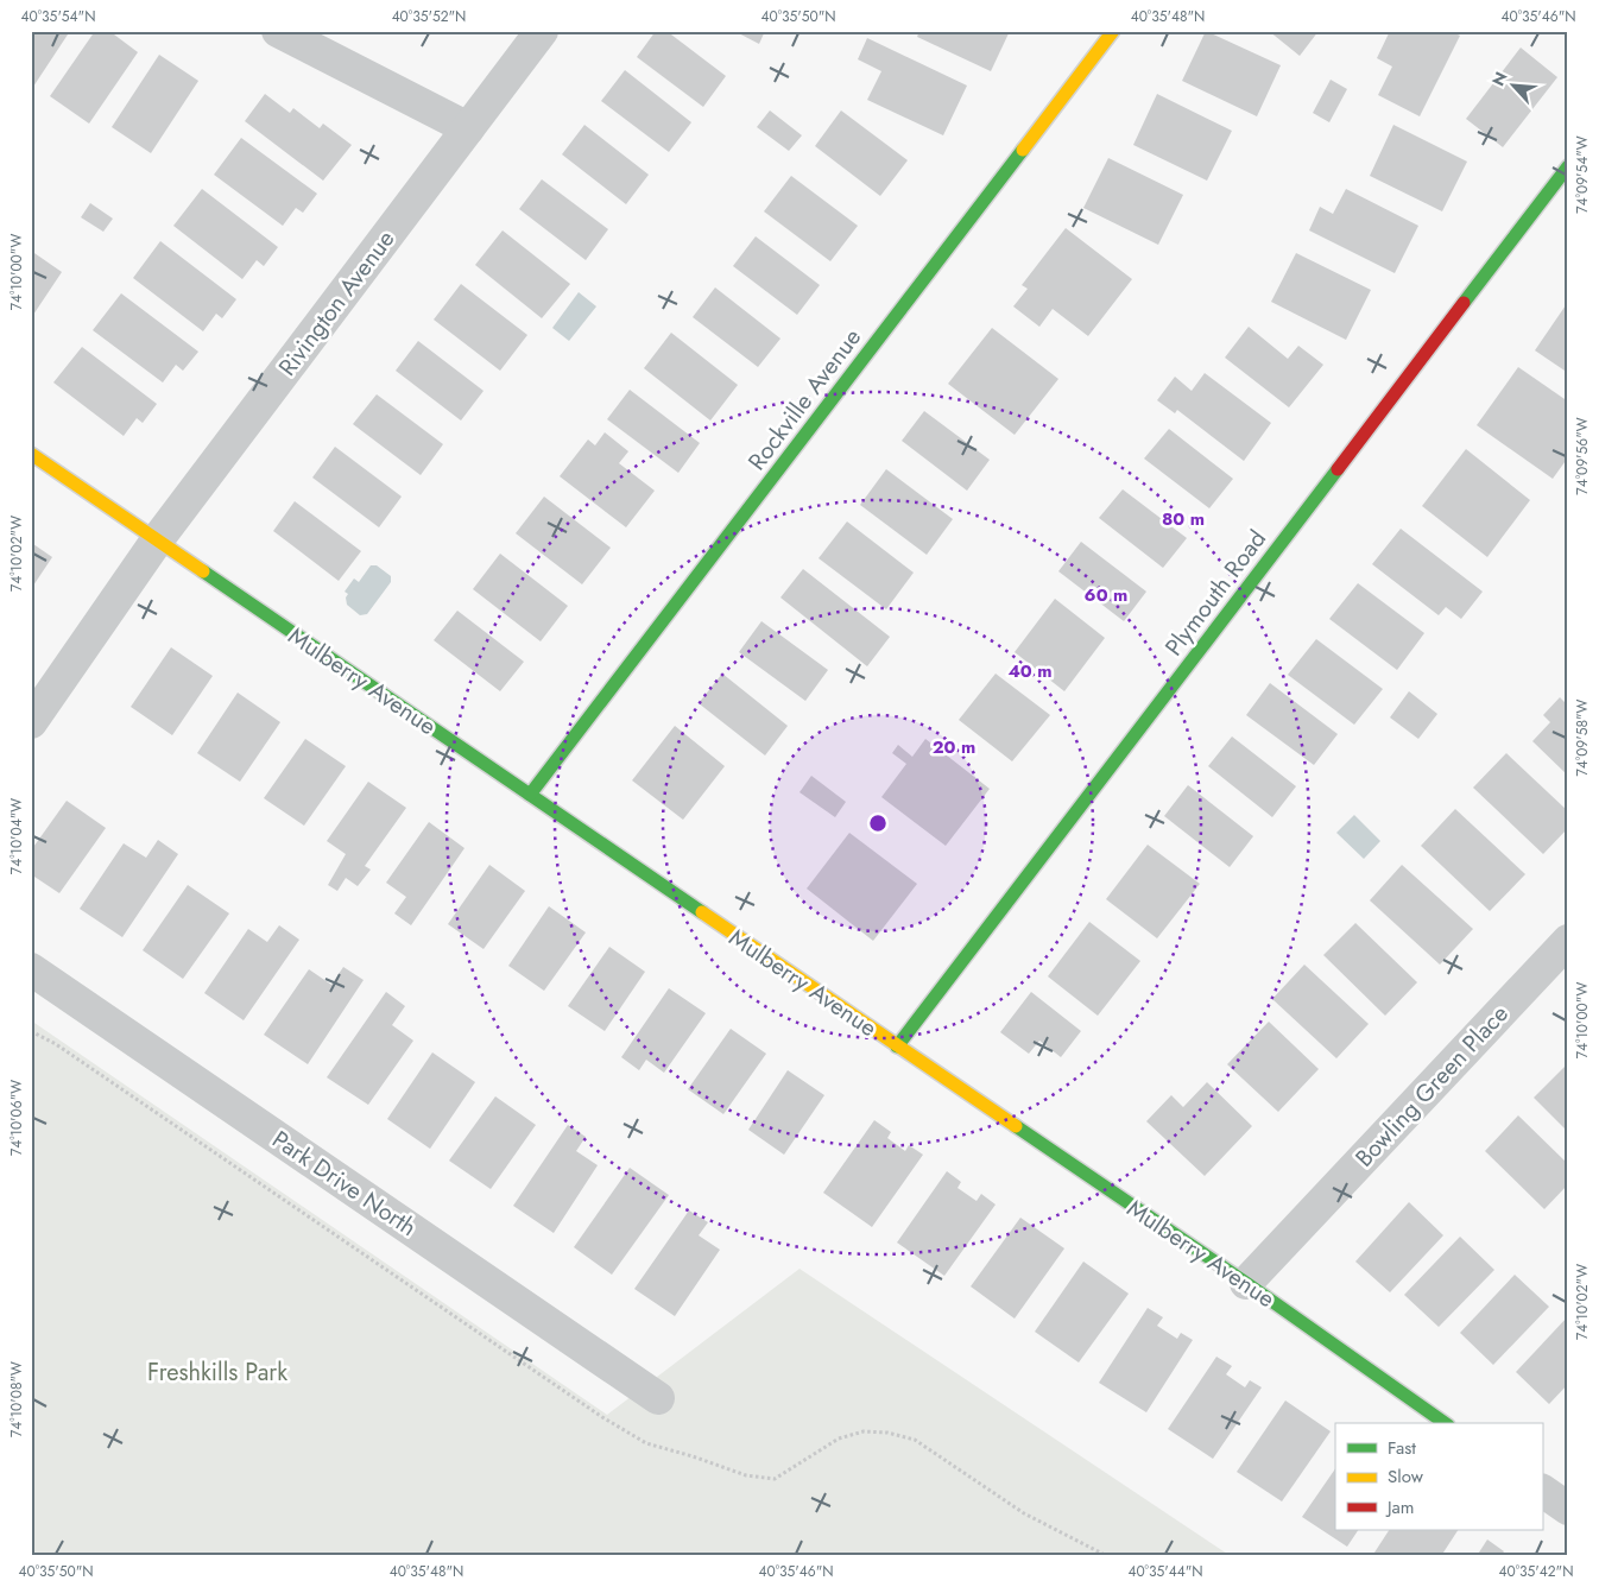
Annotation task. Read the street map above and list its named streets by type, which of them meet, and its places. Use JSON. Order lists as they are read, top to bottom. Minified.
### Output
{"streets":{"street":["Rivington Avenue","Rockville Avenue","Plymouth Road","Mulberry Avenue","Bowling Green Place","Park Drive North"]},"crossings":[["Rivington Avenue","Mulberry Avenue"],["Rockville Avenue","Mulberry Avenue"],["Plymouth Road","Mulberry Avenue"],["Mulberry Avenue","Bowling Green Place"]],"parks":["Freshkills Park"],"legend":["Fast","Slow","Jam"],"north":"top left","coordinates":["40°35'54\"N","40°35'52\"N","40°35'50\"N","40°35'48\"N","40°35'46\"N","74°09'54\"W","74°10'00\"W","74°09'56\"W","74°10'02\"W","74°09'58\"W","74°10'04\"W","74°10'06\"W","74°10'08\"W","40°35'44\"N","40°35'42\"N"],"rings":["80 m","60 m","40 m","20 m"]}
